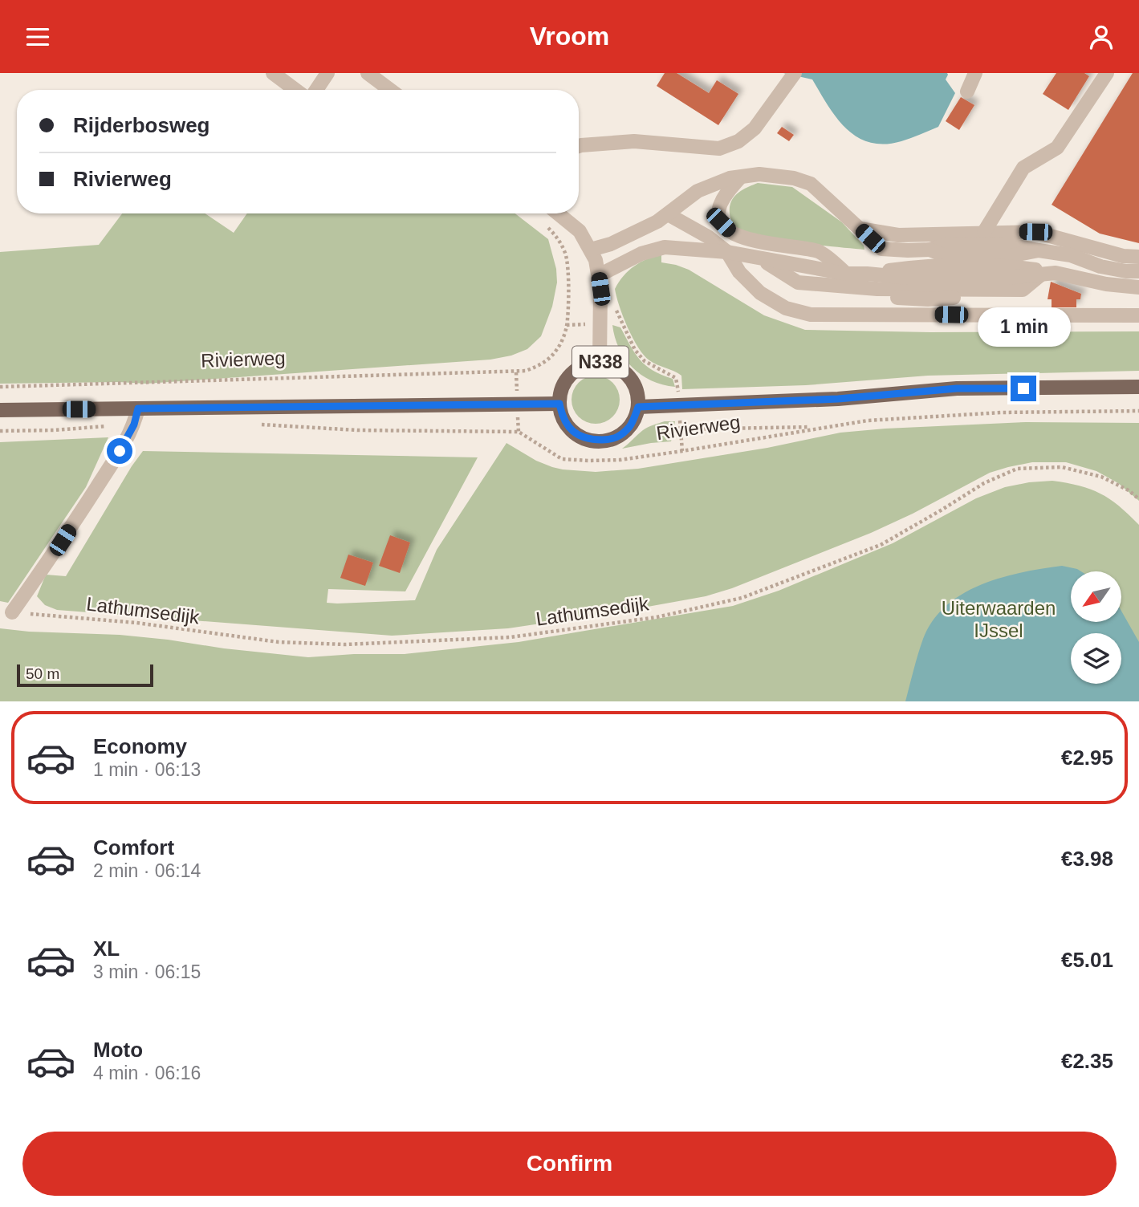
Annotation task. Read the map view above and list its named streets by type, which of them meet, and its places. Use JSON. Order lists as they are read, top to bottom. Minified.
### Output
{"streets":{"main road":["Rivierweg","N338"],"path":["Lathumsedijk"]},"crossings":[["Rivierweg","N338"]],"parks":["Uiterwaarden IJssel"],"scale_bar":"50 m","north":"bottom left","page":{"header":"Vroom","banner":["Rijderbosweg","Rivierweg"],"bubble":"1 min","scale":"50 m","list":[{"name":"Economy","note":"1 min · 06:13","value":"€2.95"},{"name":"Comfort","note":"2 min · 06:14","value":"€3.98"},{"name":"XL","note":"3 min · 06:15","value":"€5.01"},{"name":"Moto","note":"4 min · 06:16","value":"€2.35"}],"buttons":"Confirm"}}
